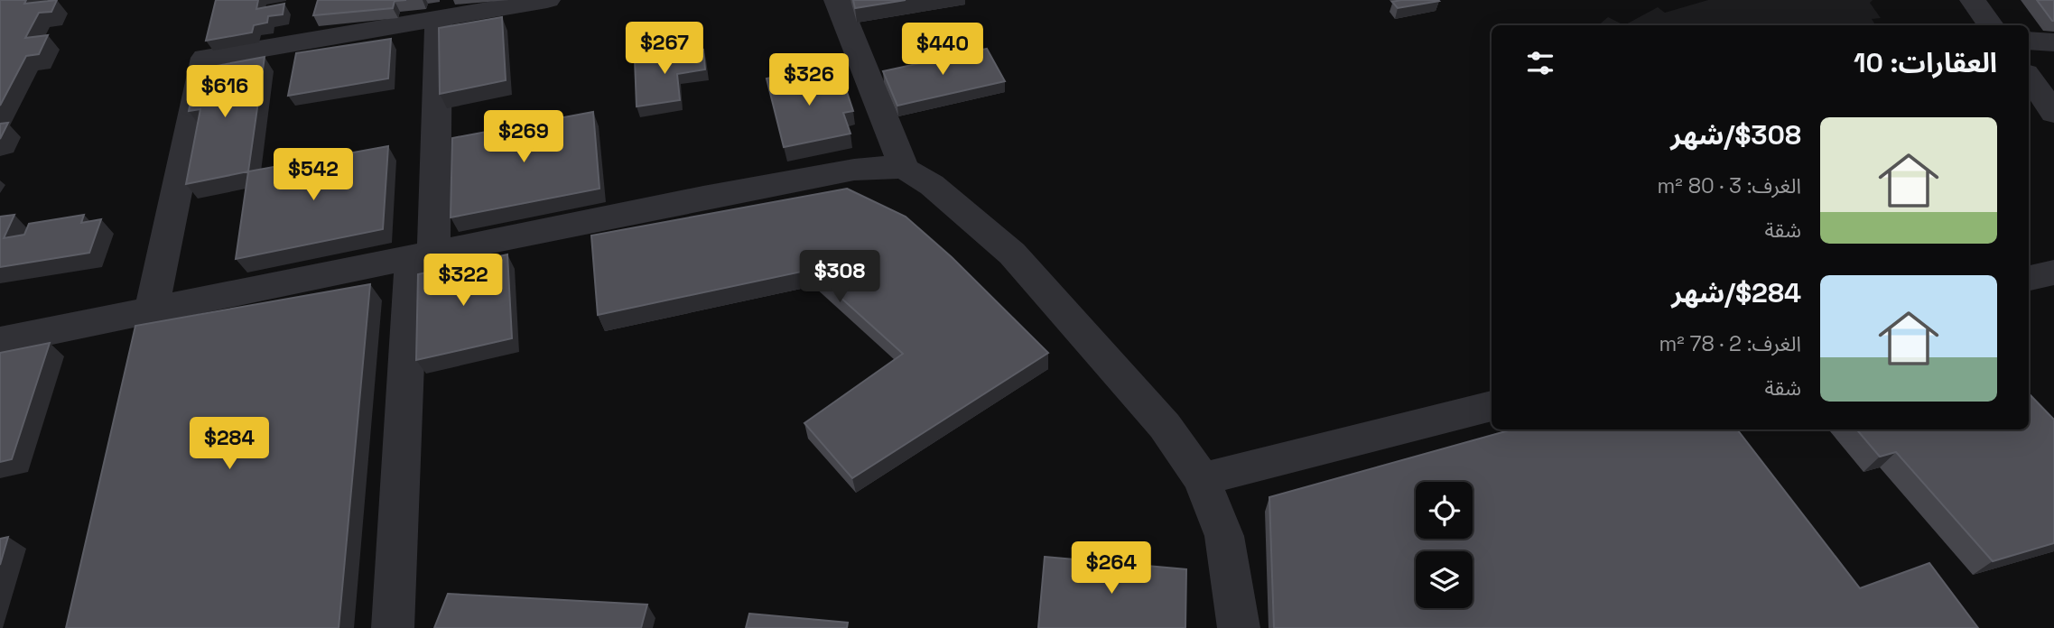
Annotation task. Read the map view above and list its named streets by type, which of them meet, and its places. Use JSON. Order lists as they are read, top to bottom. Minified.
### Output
{"page":{"price":["$267","$440","$326","$616","$269","$542","$308","$322","$284","$264"],"heading":"العقارات: 10","list":[{"name":"$308/شهر","note":"الغرف: 3 · 80 m² · شقة"},{"name":"$284/شهر","note":"الغرف: 2 · 78 m² · شقة"}]}}
